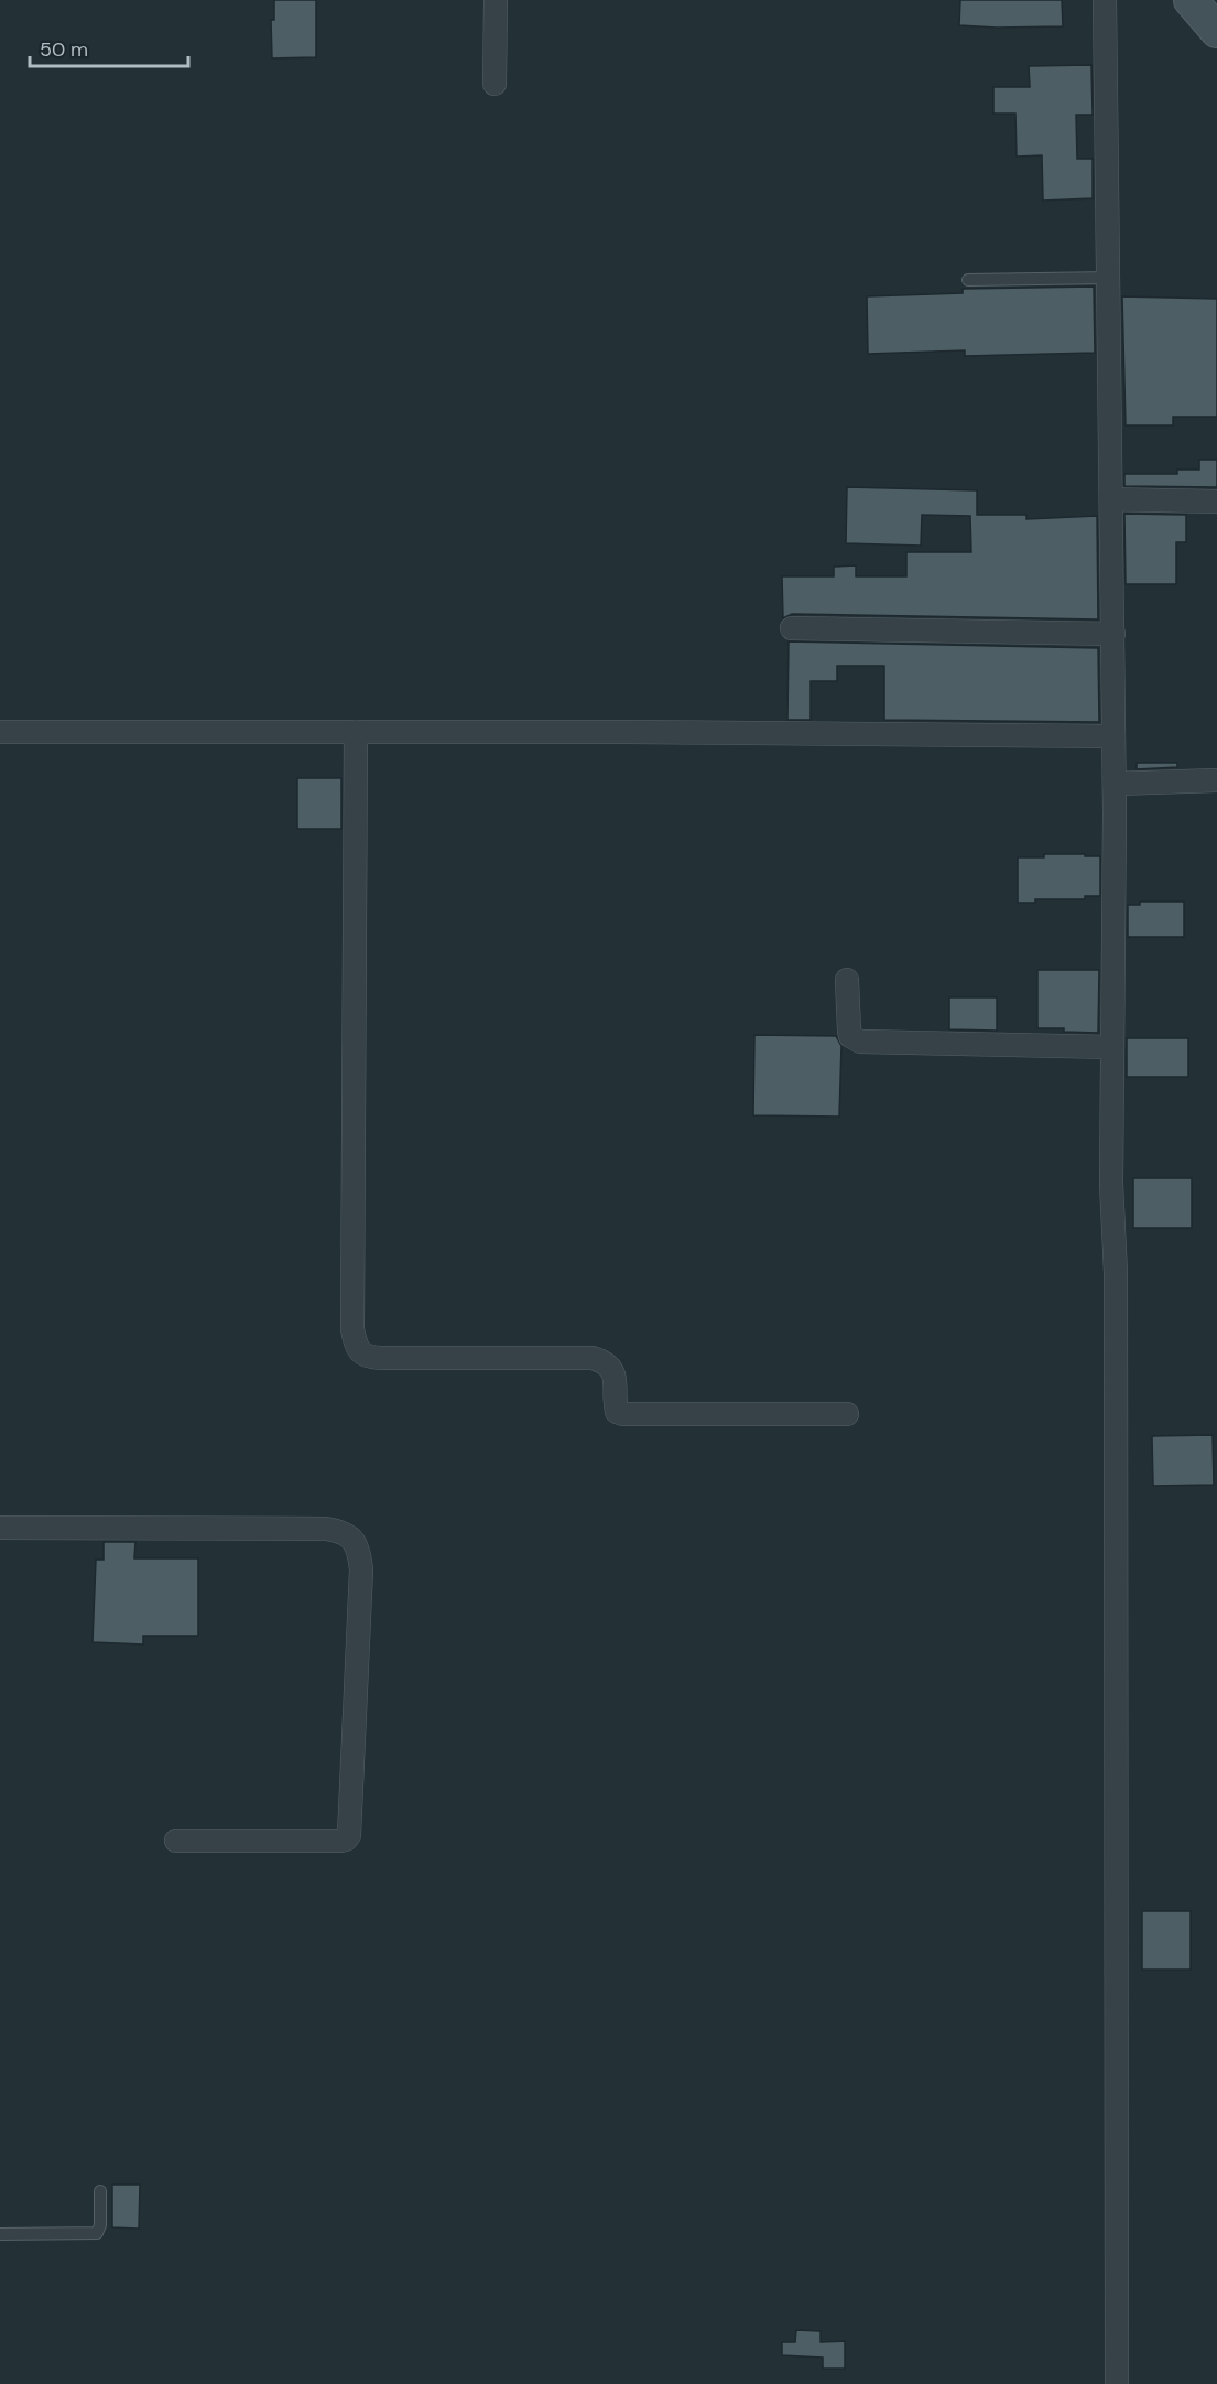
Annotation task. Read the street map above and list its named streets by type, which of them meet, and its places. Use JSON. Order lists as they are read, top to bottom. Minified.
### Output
{"scale_bar":"50 m"}
